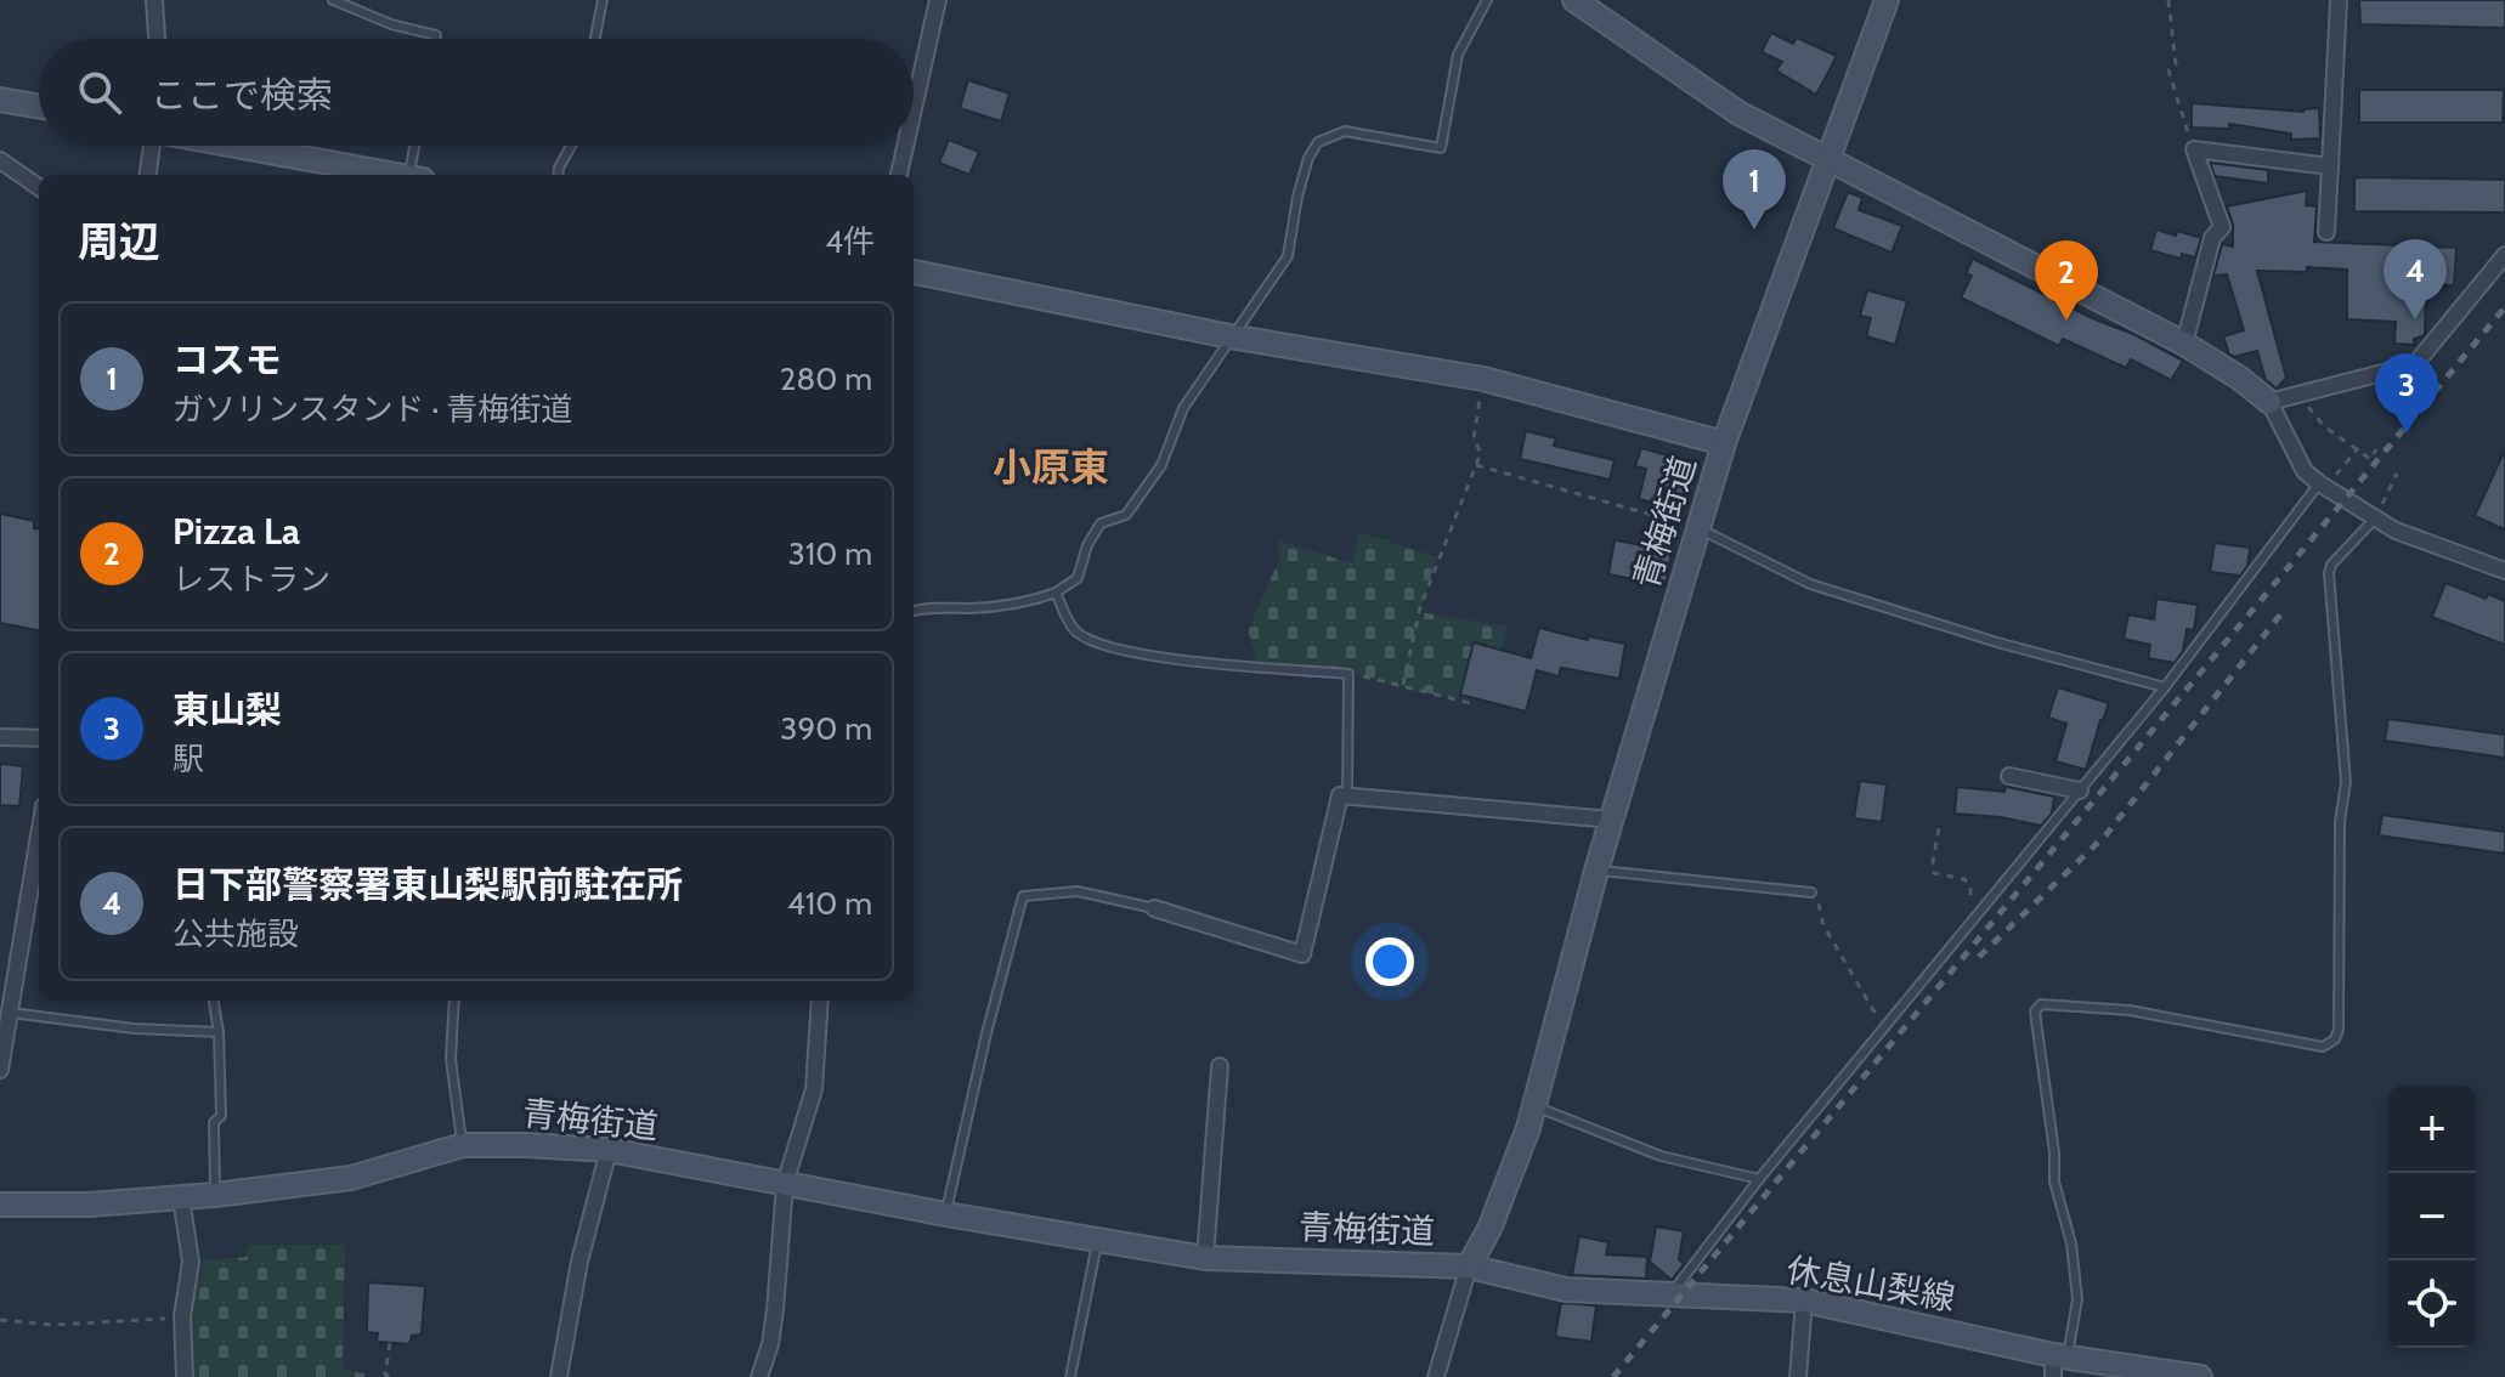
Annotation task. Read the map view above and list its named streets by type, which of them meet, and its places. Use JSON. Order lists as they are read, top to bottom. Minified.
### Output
{"streets":{"main road":["青梅街道","休息山梨線"]},"crossings":[["青梅街道","休息山梨線"]],"districts":["小原東"],"page":{"search":"ここで検索","pins":["1","4","2","3"],"heading":["周辺","4件"],"list":[{"mark":"1","name":"コスモ","note":"ガソリンスタンド · 青梅街道","value":"280 m"},{"mark":"2","name":"Pizza La","note":"レストラン","value":"310 m"},{"mark":"3","name":"東山梨","note":"駅","value":"390 m"},{"mark":"4","name":"日下部警察署東山梨駅前駐在所","note":"公共施設","value":"410 m"}],"map_buttons":["+","−"]}}
